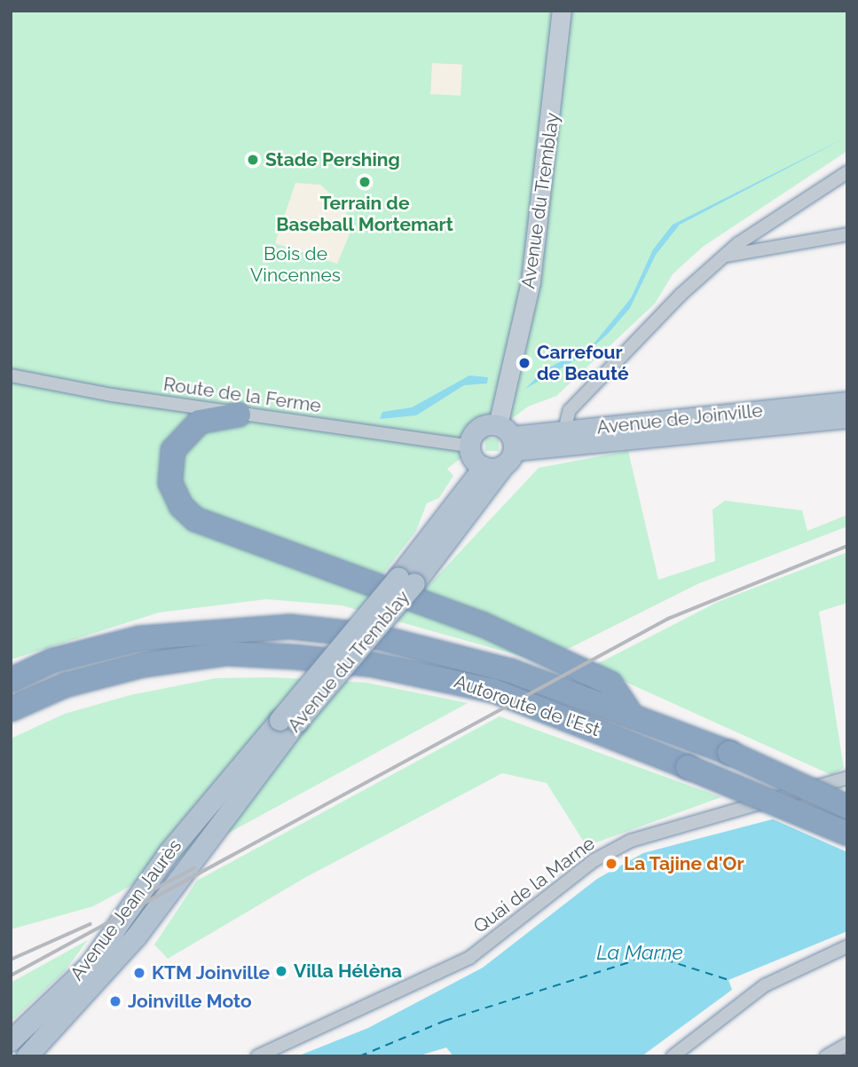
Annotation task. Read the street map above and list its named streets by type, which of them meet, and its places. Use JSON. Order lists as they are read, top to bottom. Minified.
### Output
{"streets":{"highway":["Autoroute de l’Est"],"main road":["Avenue du Tremblay","Avenue de Joinville","Avenue Jean Jaurès"],"street":["Route de la Ferme","Quai de la Marne"]},"crossings":[["Avenue du Tremblay","Avenue de Joinville"],["Avenue du Tremblay","Avenue Jean Jaurès"]],"water":["La Marne"],"parks":["Bois de Vincennes"],"places":["Stade Pershing","Terrain de Baseball Mortemart","Carrefour de Beauté","La Tajine d'Or","Villa Hélèna","KTM Joinville","Joinville Moto"]}
